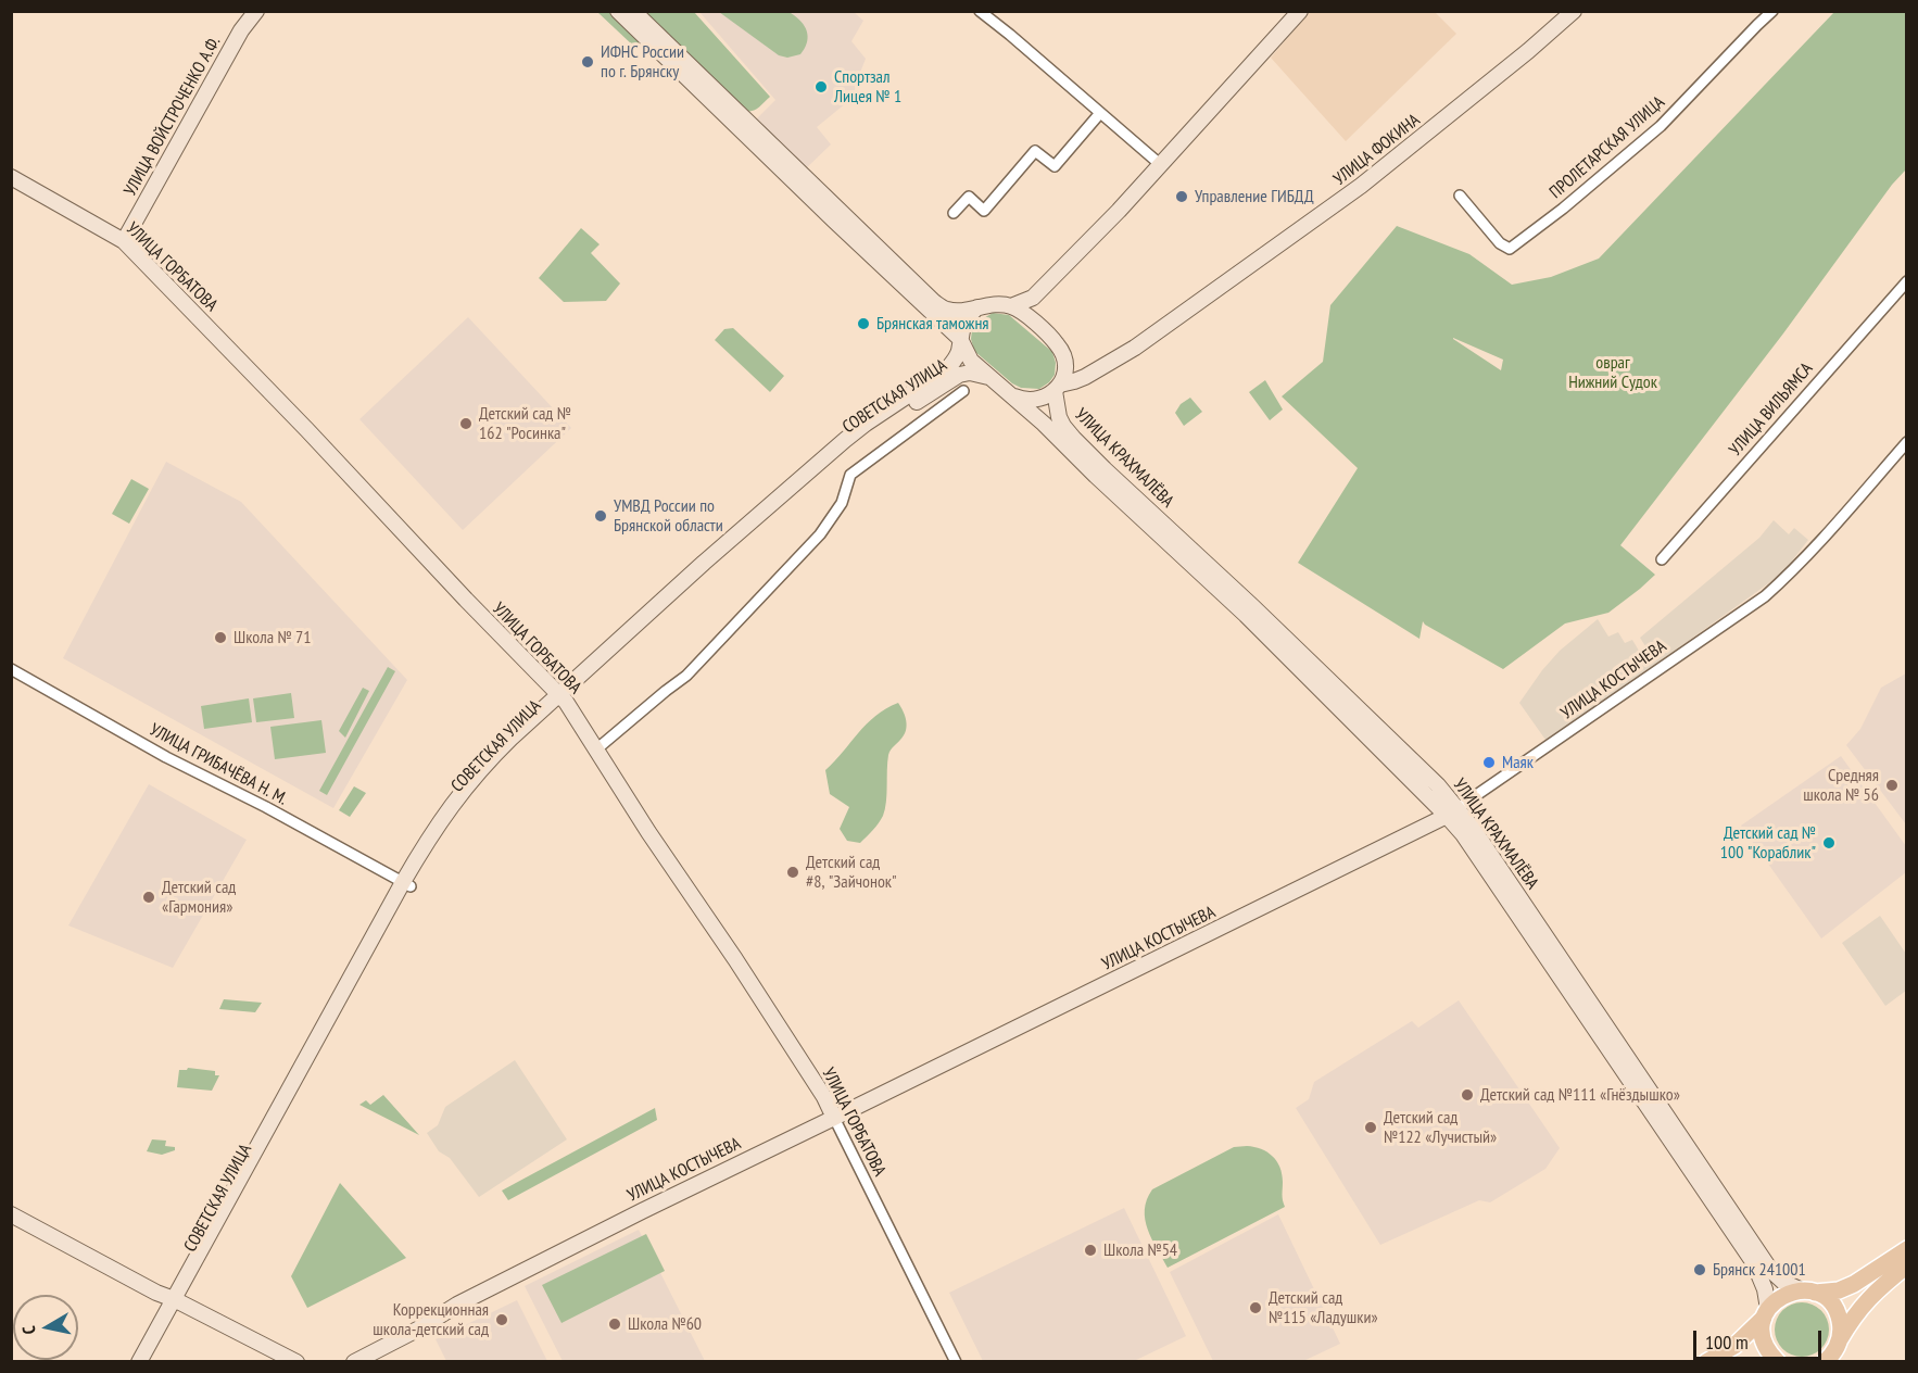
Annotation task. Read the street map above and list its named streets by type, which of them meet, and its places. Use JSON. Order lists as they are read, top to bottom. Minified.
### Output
{"streets":{"main road":["УЛИЦА ВОЙСТРОЧЕНКО А.Ф.","УЛИЦА ФОКИНА","УЛИЦА ГОРБАТОВА","СОВЕТСКАЯ УЛИЦА","УЛИЦА КРАХМАЛЁВА","УЛИЦА КОСТЫЧЕВА"],"street":["ПРОЛЕТАРСКАЯ УЛИЦА","УЛИЦА ВИЛЬЯМСА","УЛИЦА ГРИБАЧЁВА Н. М."]},"crossings":[["УЛИЦА ВОЙСТРОЧЕНКО А.Ф.","УЛИЦА ГОРБАТОВА"],["УЛИЦА ФОКИНА","СОВЕТСКАЯ УЛИЦА"],["УЛИЦА ФОКИНА","УЛИЦА КРАХМАЛЁВА"],["УЛИЦА ГОРБАТОВА","СОВЕТСКАЯ УЛИЦА"],["УЛИЦА ГОРБАТОВА","УЛИЦА КОСТЫЧЕВА"],["СОВЕТСКАЯ УЛИЦА","УЛИЦА КРАХМАЛЁВА"],["СОВЕТСКАЯ УЛИЦА","УЛИЦА ГРИБАЧЁВА Н. М."],["УЛИЦА КРАХМАЛЁВА","УЛИЦА КОСТЫЧЕВА"]],"parks":["овраг Нижний Судок"],"places":["ИФНС России по г. Брянску","Спортзал Лицея № 1","Управление ГИБДД","Брянская таможня","Детский сад № 162 \"Росинка\"","УМВД России по Брянской области","Школа № 71","Маяк","Средняя школа № 56","Детский сад № 100 \"Кораблик\"","Детский сад #8, \"Зайчонок\"","Детский сад «Гармония»","Детский сад №111 «Гнёздышко»","Детский сад №122 «Лучистый»","Школа №54","Брянск 241001","Детский сад №115 «Ладушки»","Коррекционная школа-детский сад","Школа №60"],"scale_bar":"100 m","north":"left"}
